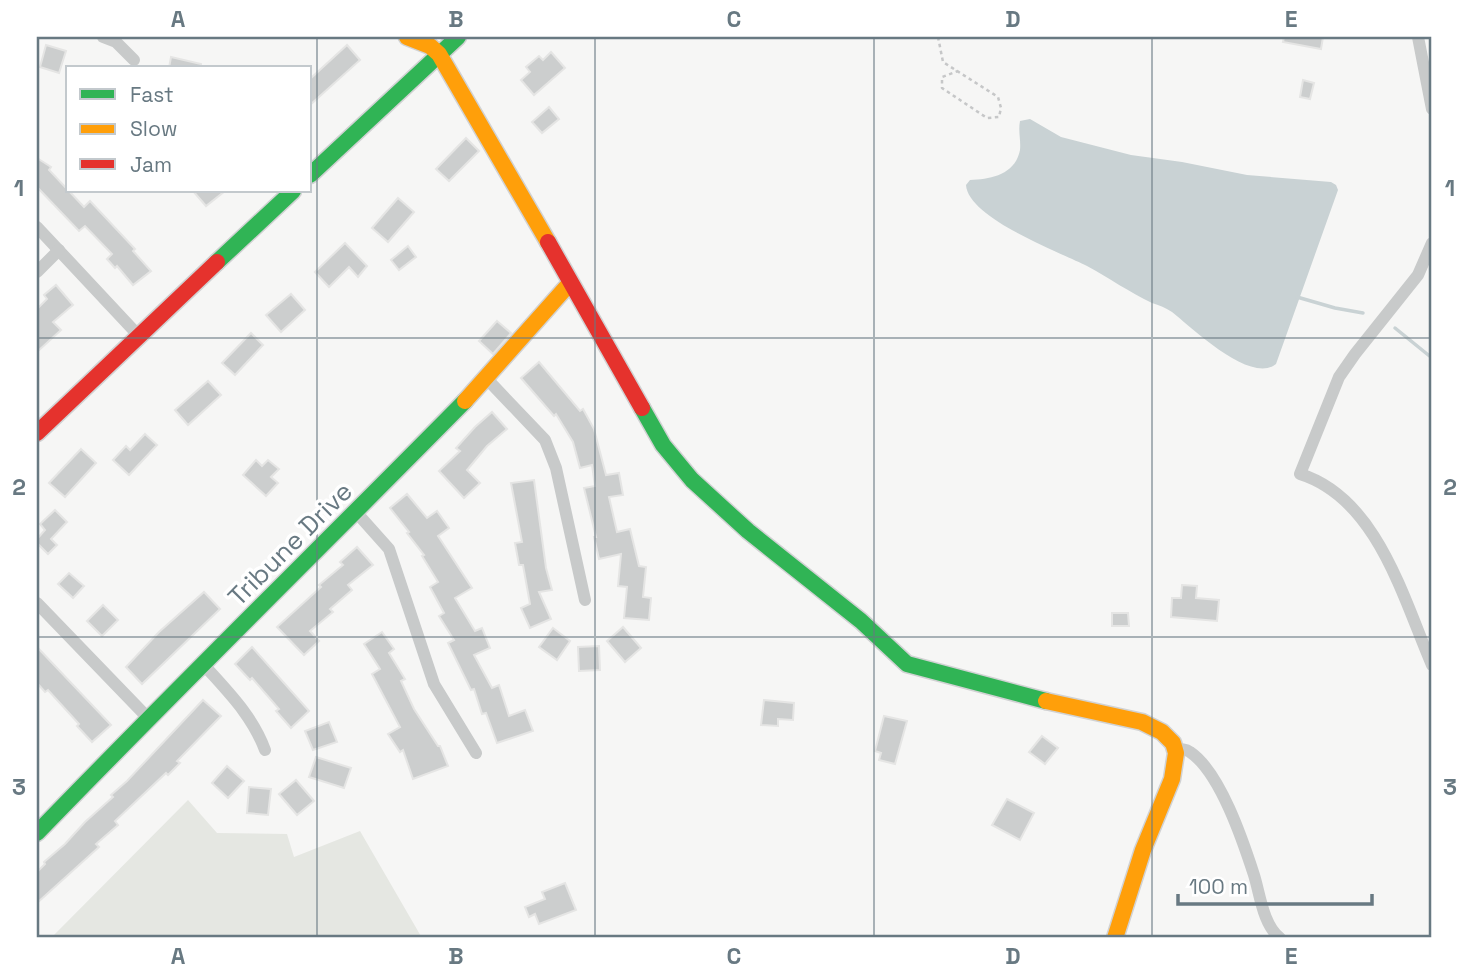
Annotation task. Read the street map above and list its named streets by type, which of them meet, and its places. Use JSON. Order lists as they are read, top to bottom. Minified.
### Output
{"streets":{"street":["Tribune Drive"]},"legend":["Fast","Slow","Jam"],"scale_bar":"100 m","grid":{"columns":["A","B","C","D","E"],"rows":["1","2","3"]}}
